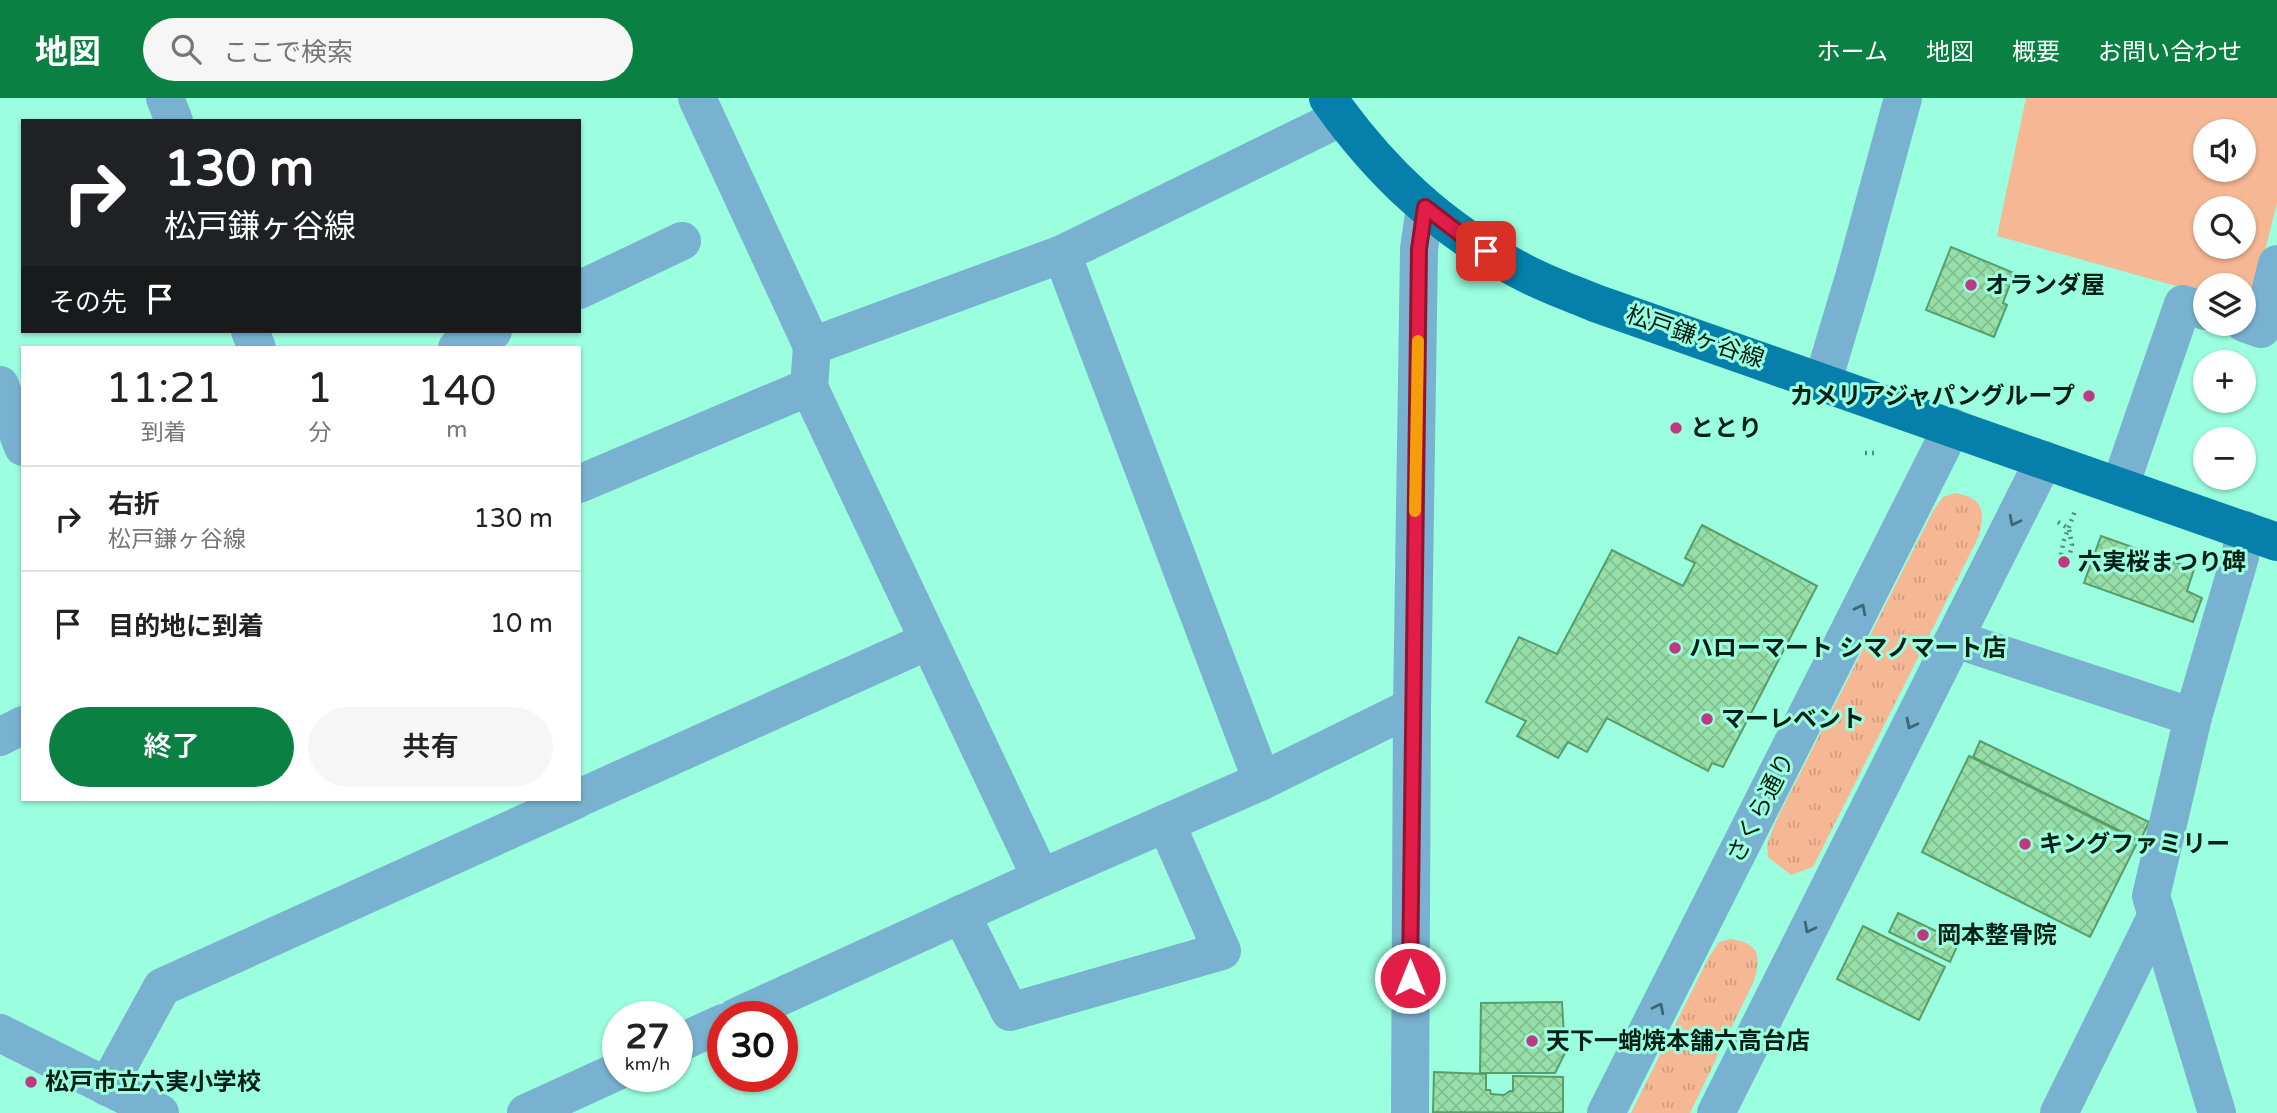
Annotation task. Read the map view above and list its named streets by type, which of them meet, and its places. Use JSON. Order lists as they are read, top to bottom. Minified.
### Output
{"streets":{"main road":["松戸鎌ヶ谷線"],"street":["さくら通り"]},"crossings":[["松戸鎌ヶ谷線","さくら通り"]],"places":["オランダ屋","カメリアジャパングループ","ととり","六実桜まつり碑","ハローマート シマノマート店","マーレベント","キングファミリー","岡本整骨院","天下一蛸焼本舗六高台店","松戸市立六実小学校"],"page":{"header":"地図","search":"ここで検索","nav":["ホーム","地図","概要","お問い合わせ"],"map_buttons":["+","−"],"turn":["130 m","松戸鎌ヶ谷線"],"then":"その先","eta":["11:21","到着","1","分","140","m"],"list":[{"name":"右折","note":"松戸鎌ヶ谷線","value":"130 m"},{"name":"目的地に到着","value":"10 m"}],"buttons":["終了","共有"],"speed":"27 km/h","limit":"30"}}
